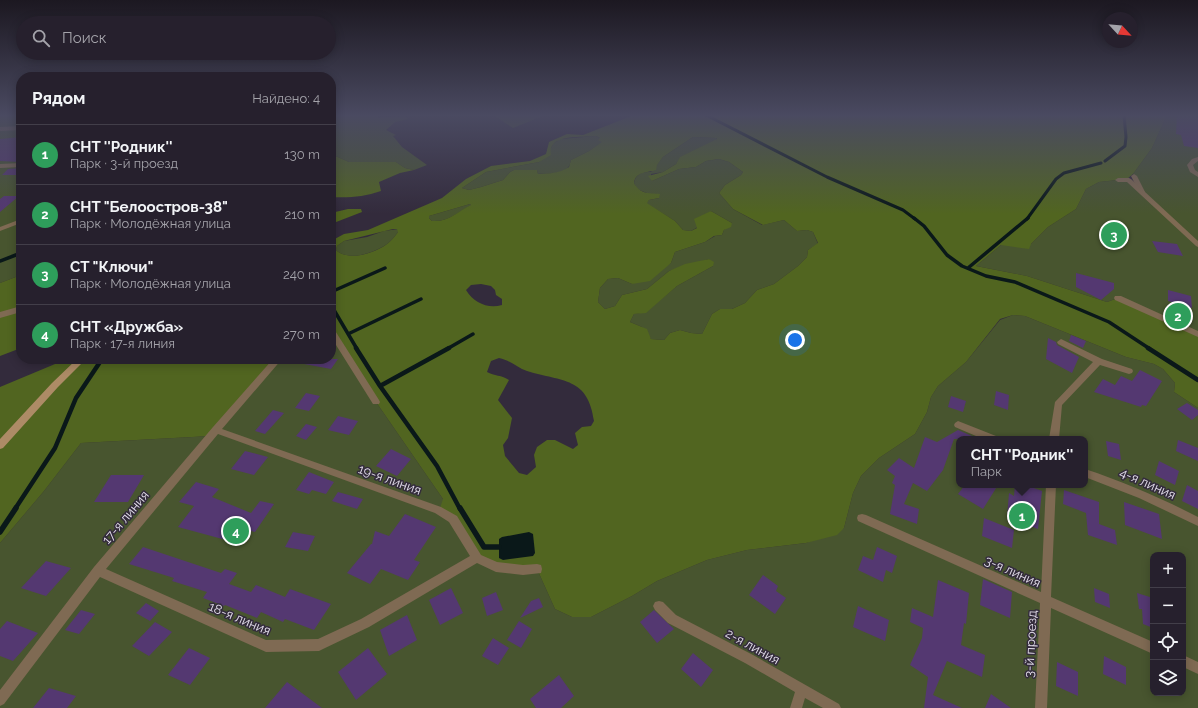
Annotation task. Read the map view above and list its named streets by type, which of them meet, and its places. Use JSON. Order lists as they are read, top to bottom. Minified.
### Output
{"streets":{"street":["19-я линия","4-я линия","17-я линия","3-я линия","18-я линия","3-й проезд","2-я линия"]},"crossings":[["19-я линия","17-я линия"],["19-я линия","18-я линия"],["17-я линия","18-я линия"],["3-я линия","3-й проезд"]],"north":"bottom right","page":{"search":"Поиск","heading":["Рядом","Найдено: 4"],"list":[{"mark":"1","name":"СНТ ''Родник''","note":"Парк · 3-й проезд","value":"130 m"},{"mark":"2","name":"СНТ \"Белоостров-38\"","note":"Парк · Молодёжная улица","value":"210 m"},{"mark":"3","name":"СТ \"Ключи\"","note":"Парк · Молодёжная улица","value":"240 m"},{"mark":"4","name":"СНТ «Дружба»","note":"Парк · 17-я линия","value":"270 m"}],"pins":["3","2","1","4"],"popup":["СНТ ''Родник''","Парк"],"map_buttons":["+","−"]}}
